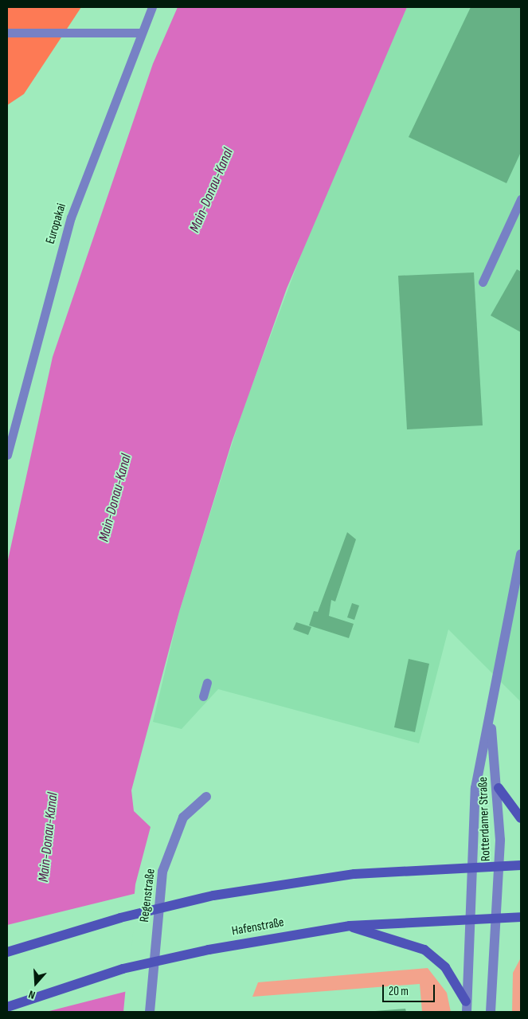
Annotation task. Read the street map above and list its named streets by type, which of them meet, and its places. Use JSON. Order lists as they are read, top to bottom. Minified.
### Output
{"streets":{"main road":["Hafenstraße"],"street":["Rotterdamer Straße","Regenstraße"],"lane":["Europakai"]},"crossings":[["Rotterdamer Straße","Hafenstraße"]],"water":["Main-Donau-Kanal"],"scale_bar":"20 m","north":"bottom"}
